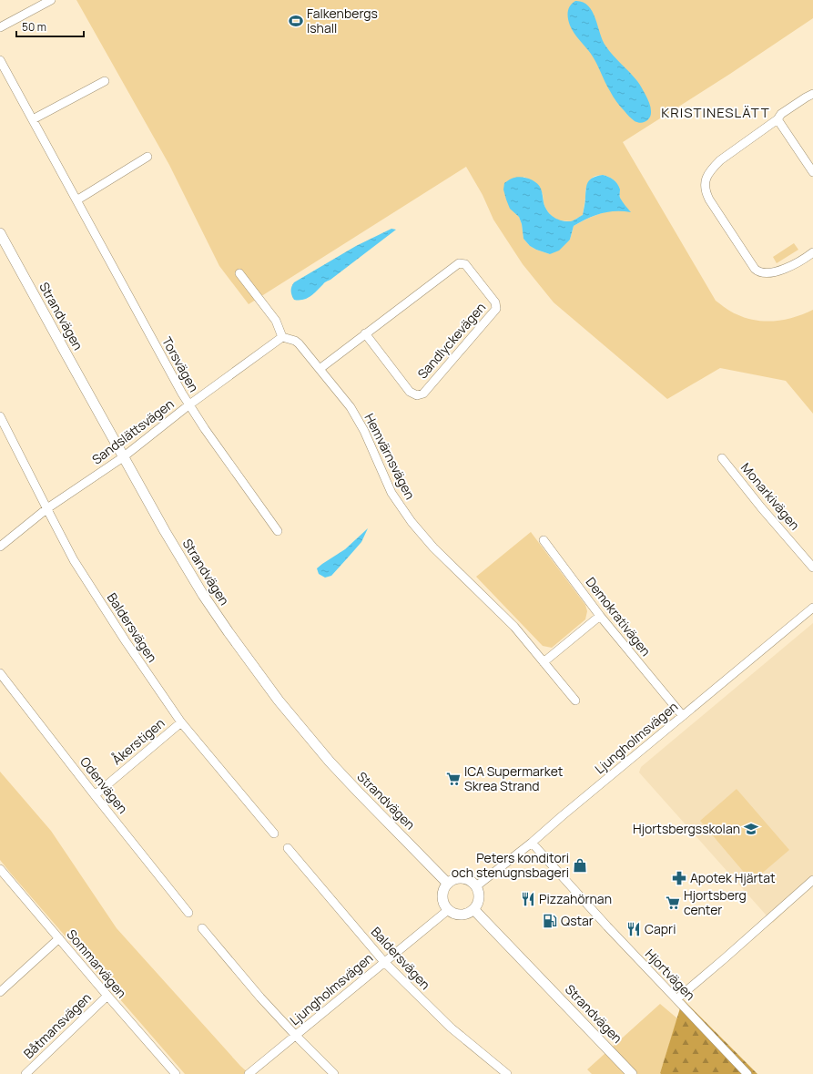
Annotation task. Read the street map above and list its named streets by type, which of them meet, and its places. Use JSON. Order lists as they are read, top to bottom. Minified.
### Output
{"streets":{"street":["Strandvägen","Sandlyckevägen","Torsvägen","Sandslättsvägen","Hemvärnsvägen","Monarkivägen","Demokrativägen","Baldersvägen","Ljungholmsvägen","Åkerstigen","Odenvägen","Sommarvägen","Hjortvägen","Båtmansvägen"]},"crossings":[["Strandvägen","Sandslättsvägen"],["Strandvägen","Ljungholmsvägen"],["Sandlyckevägen","Hemvärnsvägen"],["Torsvägen","Sandslättsvägen"],["Sandslättsvägen","Hemvärnsvägen"],["Sandslättsvägen","Baldersvägen"],["Demokrativägen","Ljungholmsvägen"],["Baldersvägen","Ljungholmsvägen"],["Baldersvägen","Åkerstigen"],["Ljungholmsvägen","Hjortvägen"],["Åkerstigen","Odenvägen"],["Sommarvägen","Båtmansvägen"]],"districts":["KRISTINESLÄTT"],"places":{"sports":["Falkenbergs Ishall"],"supermarket":["ICA Supermarket Skrea Strand","Hjortsberg center"],"school or university":["Hjortsbergsskolan"],"shop":["Peters konditori och stenugnsbageri"],"pharmacy":["Apotek Hjärtat"],"restaurant":["Pizzahörnan","Capri"],"fuel station":["Qstar"]},"scale_bar":"50 m"}
